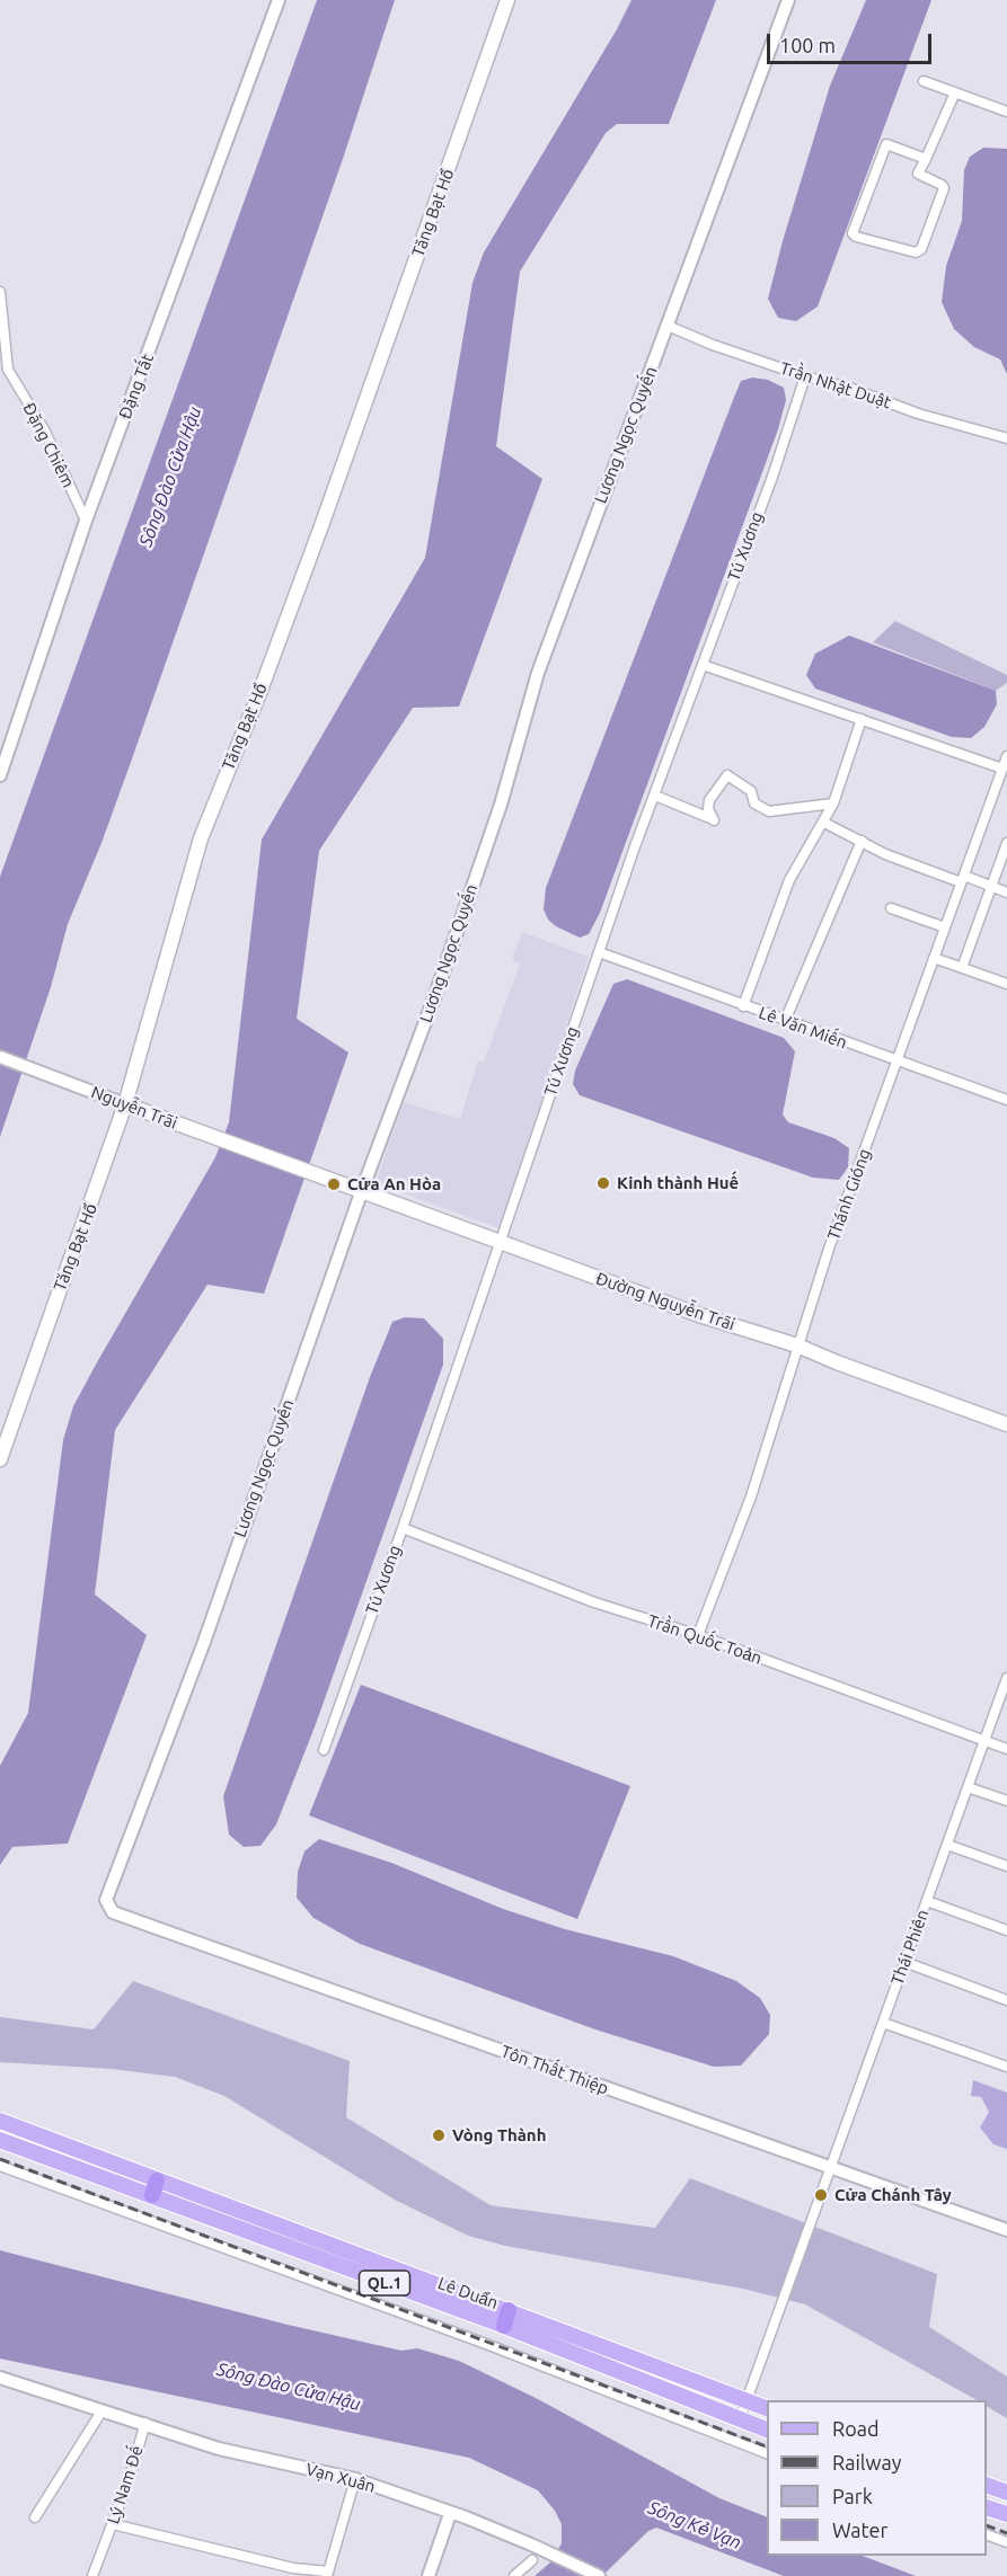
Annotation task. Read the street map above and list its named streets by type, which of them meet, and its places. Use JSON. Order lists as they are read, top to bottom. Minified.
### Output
{"streets":{"main road":["Tăng Bạt Hổ","Nguyễn Trãi","Đường Nguyễn Trãi","QL.1","Lê Duẩn"],"street":["Trần Nhật Duật","Đặng Tất","Lương Ngọc Quyến","Đặng Chiêm","Tú Xương","Lê Văn Miến","Thánh Gióng","Trần Quốc Toản","Thái Phiên","Tôn Thất Thiệp","Vạn Xuân","Lý Nam Đế"]},"crossings":[["Tăng Bạt Hổ","Nguyễn Trãi"],["Trần Nhật Duật","Lương Ngọc Quyến"],["Trần Nhật Duật","Tú Xương"],["Đặng Tất","Đặng Chiêm"],["Lương Ngọc Quyến","Đường Nguyễn Trãi"],["Lương Ngọc Quyến","Tôn Thất Thiệp"],["Tú Xương","Lê Văn Miến"],["Tú Xương","Đường Nguyễn Trãi"],["Tú Xương","Trần Quốc Toản"],["Lê Văn Miến","Thánh Gióng"],["Nguyễn Trãi","Đường Nguyễn Trãi"],["Thánh Gióng","Đường Nguyễn Trãi"],["Thánh Gióng","Trần Quốc Toản"],["Trần Quốc Toản","Thái Phiên"],["Thái Phiên","Tôn Thất Thiệp"],["Thái Phiên","Lê Duẩn"],["Vạn Xuân","Lý Nam Đế"]],"water":["Sông Đào Cửa Hậu","Sông Kẻ Vạn"],"places":["Kinh thành Huế","Cửa An Hòa","Vòng Thành","Cửa Chánh Tây"],"legend":["Road","Railway","Park","Water"],"scale_bar":"100 m"}
